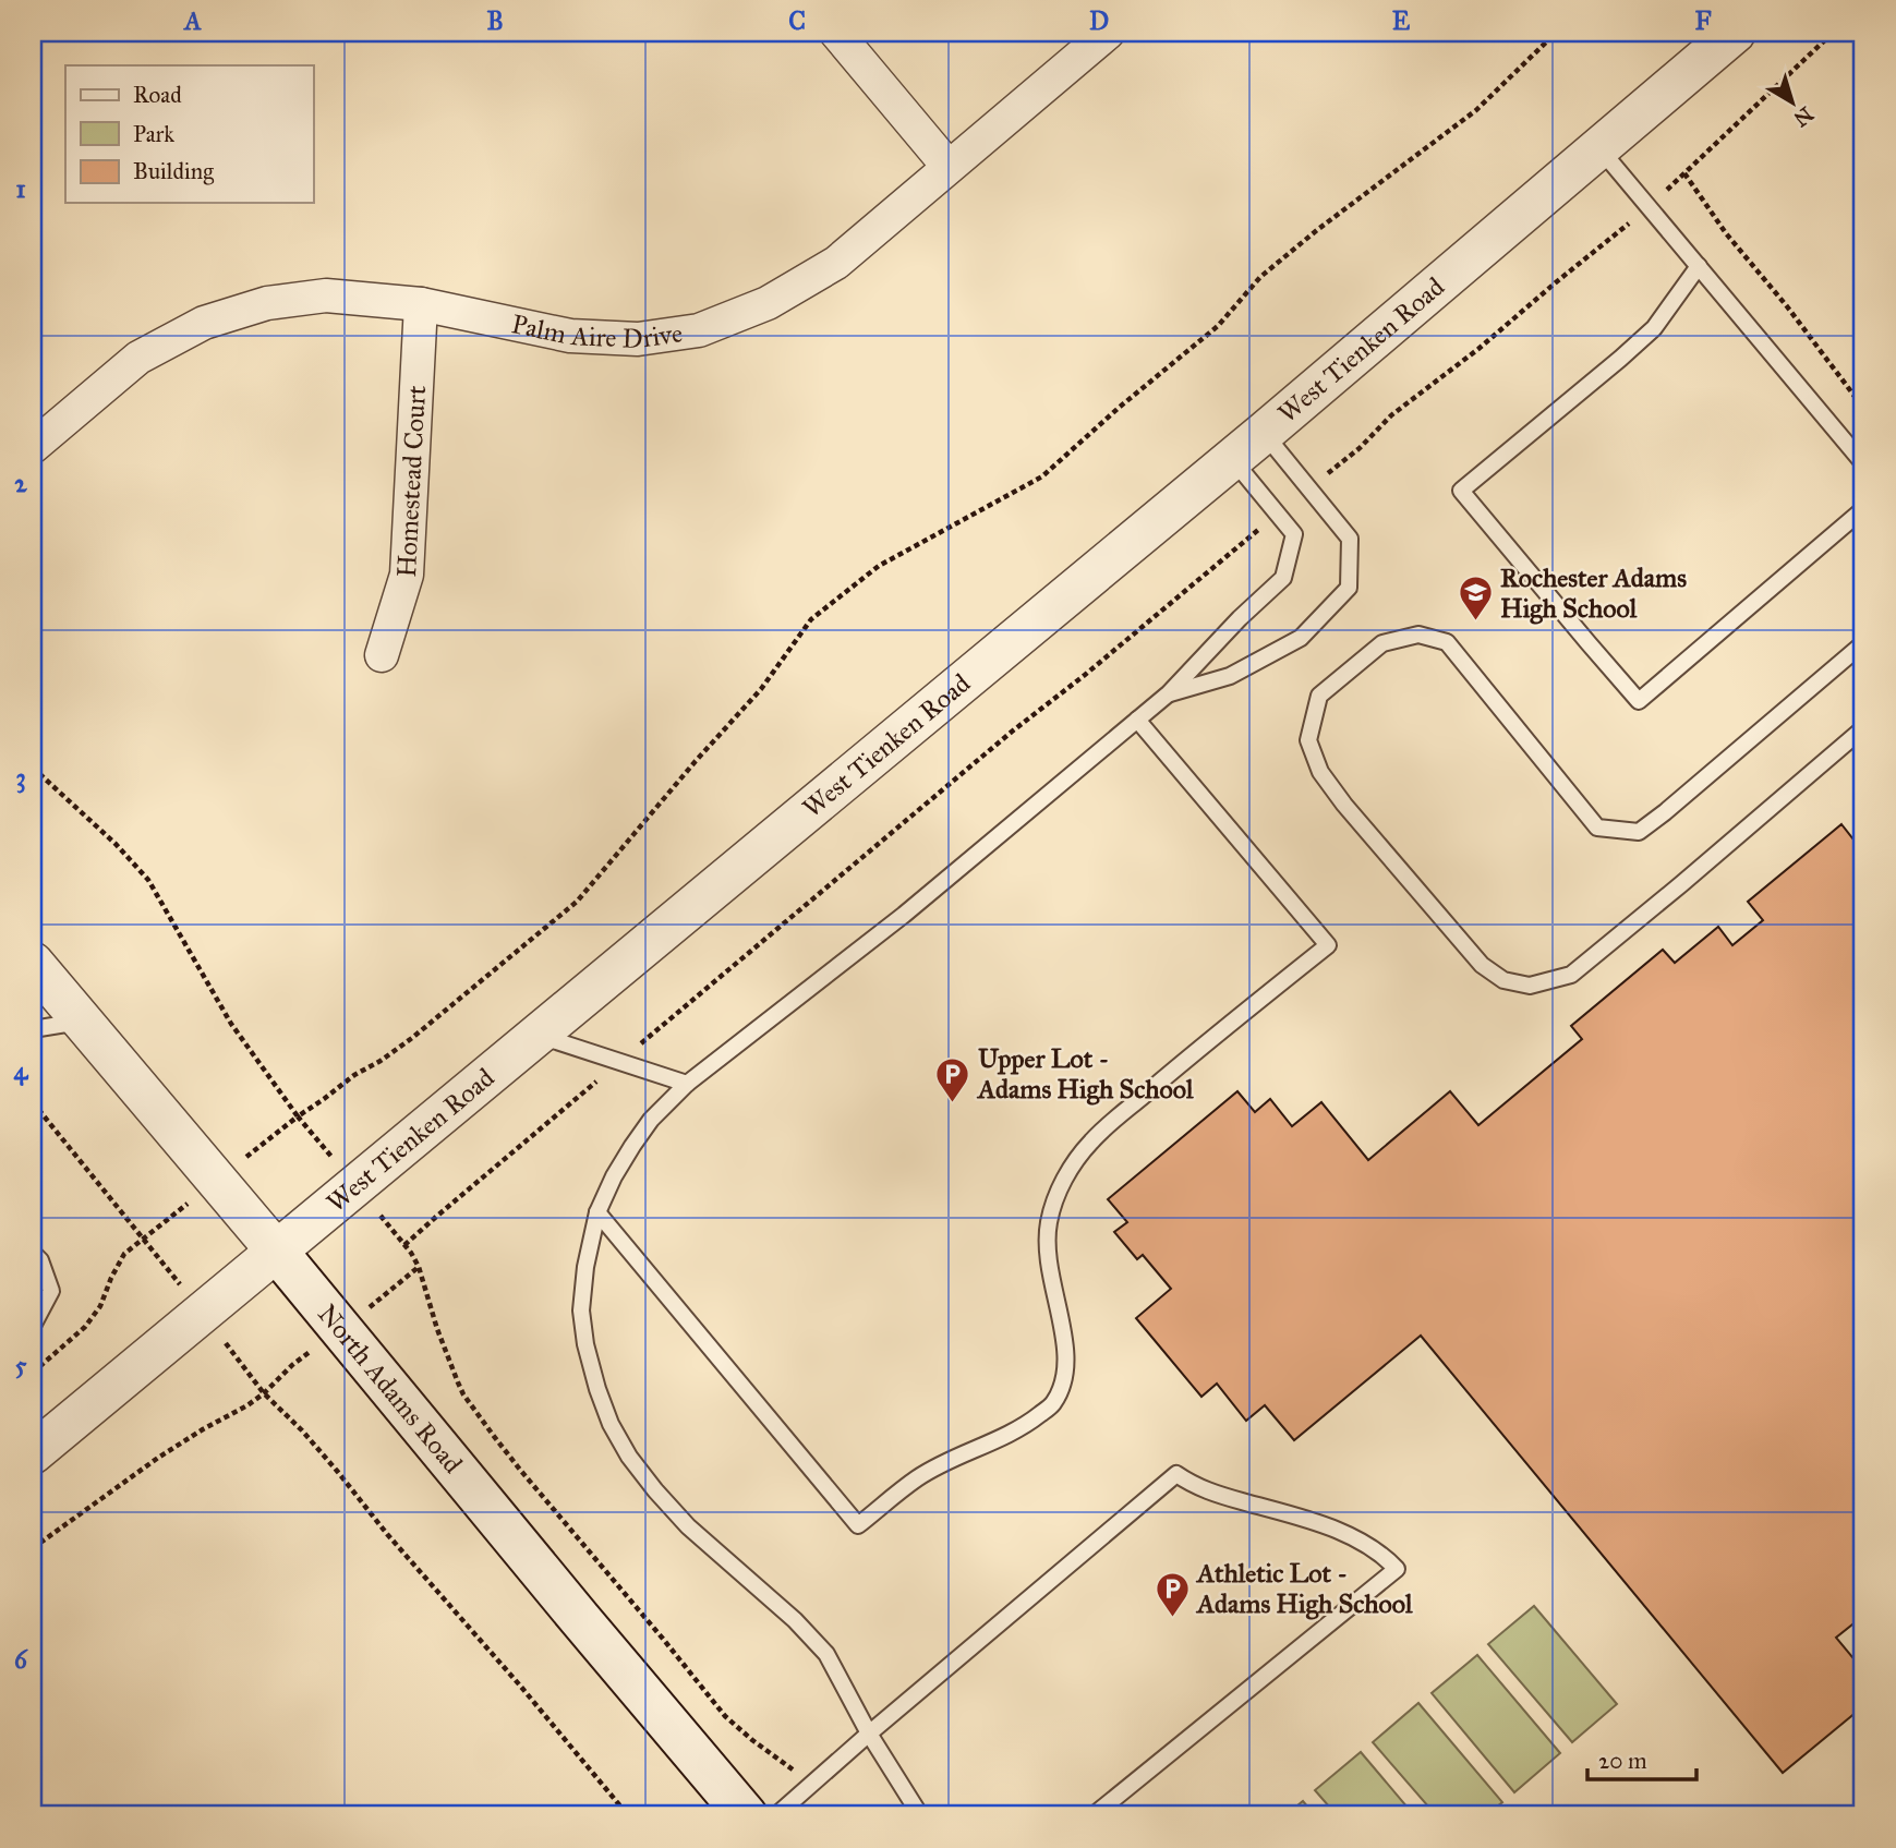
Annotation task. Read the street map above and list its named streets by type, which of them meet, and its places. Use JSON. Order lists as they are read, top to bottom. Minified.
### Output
{"streets":{"main road":["North Adams Road"],"street":["Palm Aire Drive","West Tienken Road","Homestead Court"]},"crossings":[["Palm Aire Drive","Homestead Court"],["West Tienken Road","North Adams Road"]],"places":{"school or university":["Rochester Adams High School"],"parking":["Upper Lot - Adams High School","Athletic Lot - Adams High School"]},"legend":["Road","Park","Building"],"scale_bar":"20 m","north":"bottom right","grid":{"columns":["A","B","C","D","E","F"],"rows":["1","2","3","4","5","6"]}}
